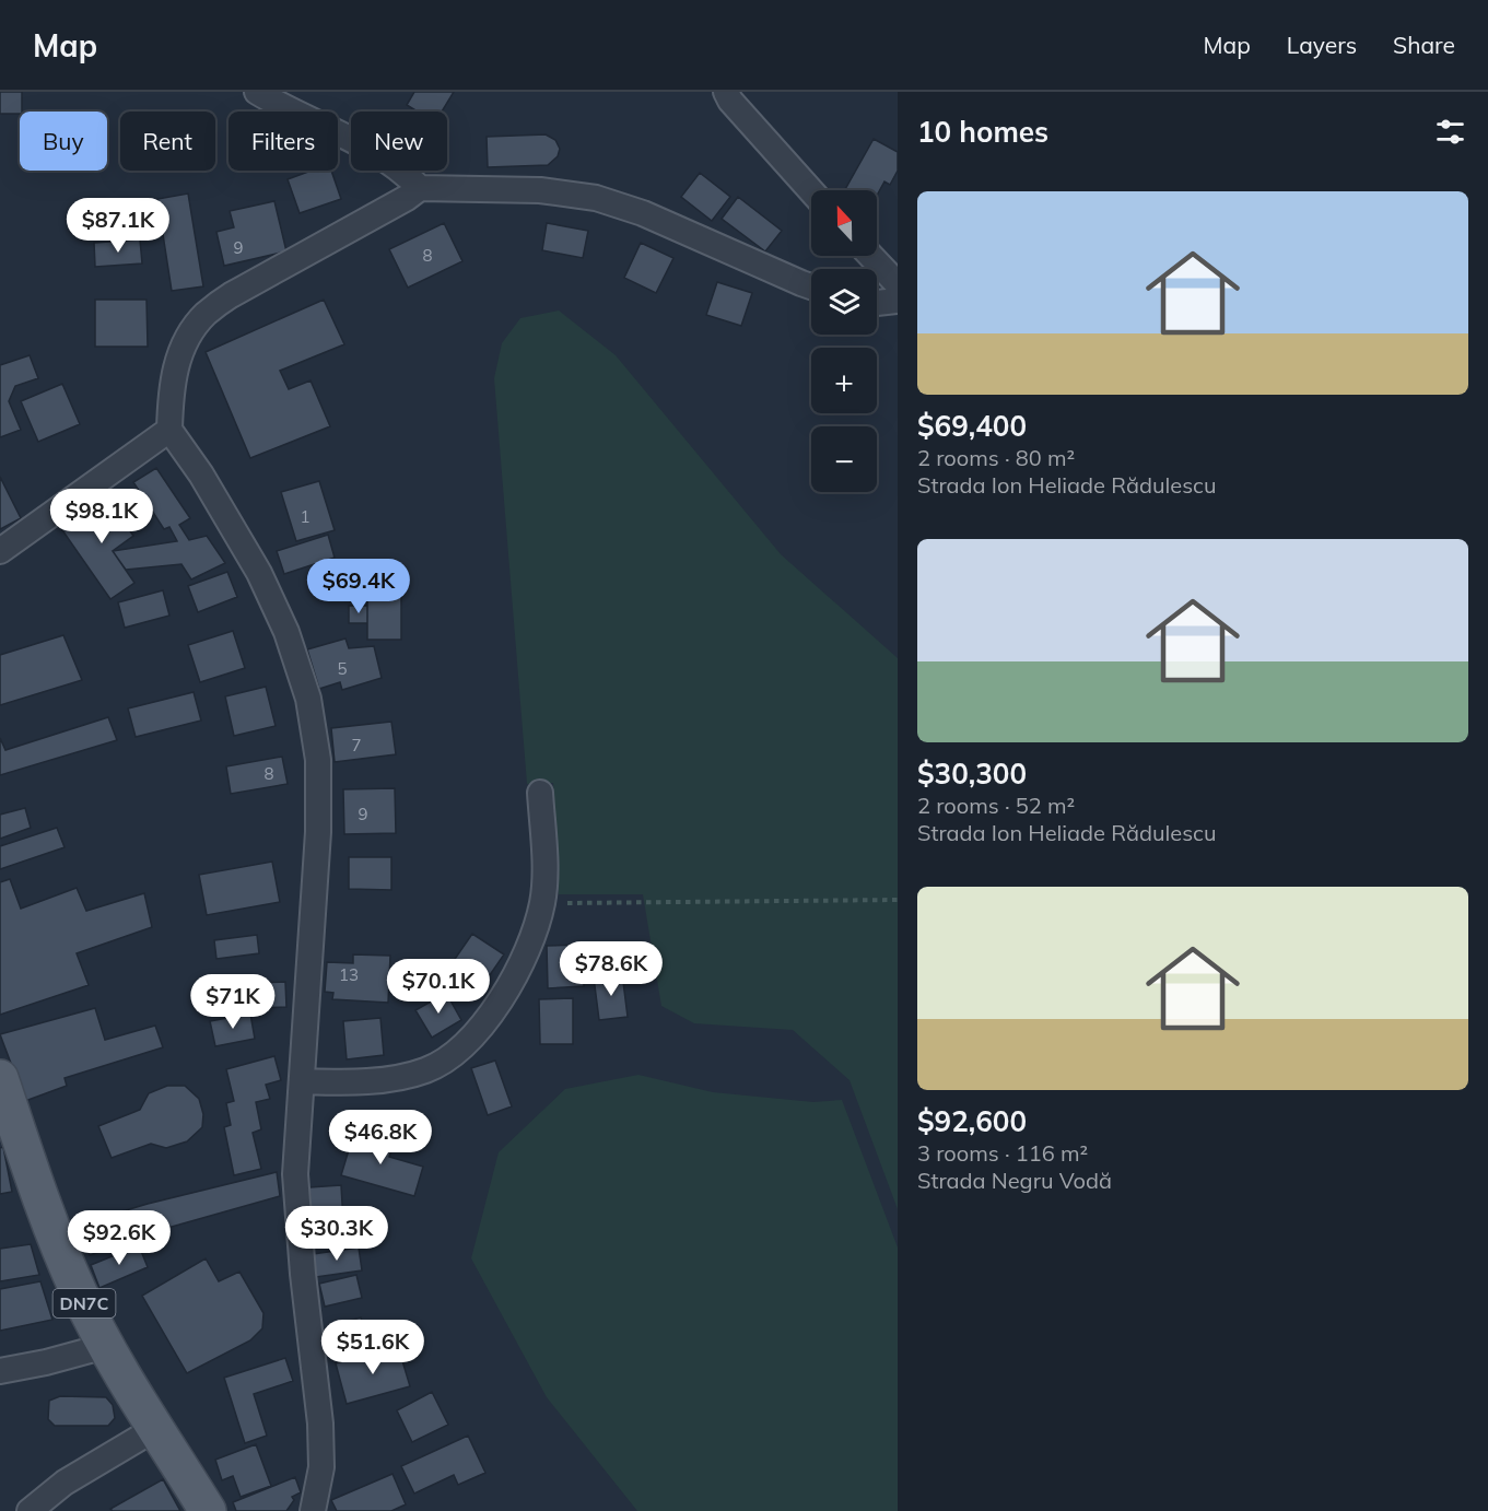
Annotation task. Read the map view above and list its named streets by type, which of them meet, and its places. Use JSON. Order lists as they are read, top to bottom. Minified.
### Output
{"streets":{"main road":["DN7C"]},"house_numbers":["9","8","1","5","7","8","9","13"],"north":"top","page":{"header":"Map","nav":["Map","Layers","Share"],"heading":"10 homes","chip":["Buy","Rent","Filters","New"],"list":[{"name":"$69,400","note":"2 rooms · 80 m² · Strada Ion Heliade Rădulescu"},{"name":"$30,300","note":"2 rooms · 52 m² · Strada Ion Heliade Rădulescu"},{"name":"$92,600","note":"3 rooms · 116 m² · Strada Negru Vodă"}],"map_buttons":["+","−"],"price":["$87.1K","$98.1K","$69.4K","$78.6K","$70.1K","$71K","$46.8K","$30.3K","$92.6K","$51.6K"]}}
